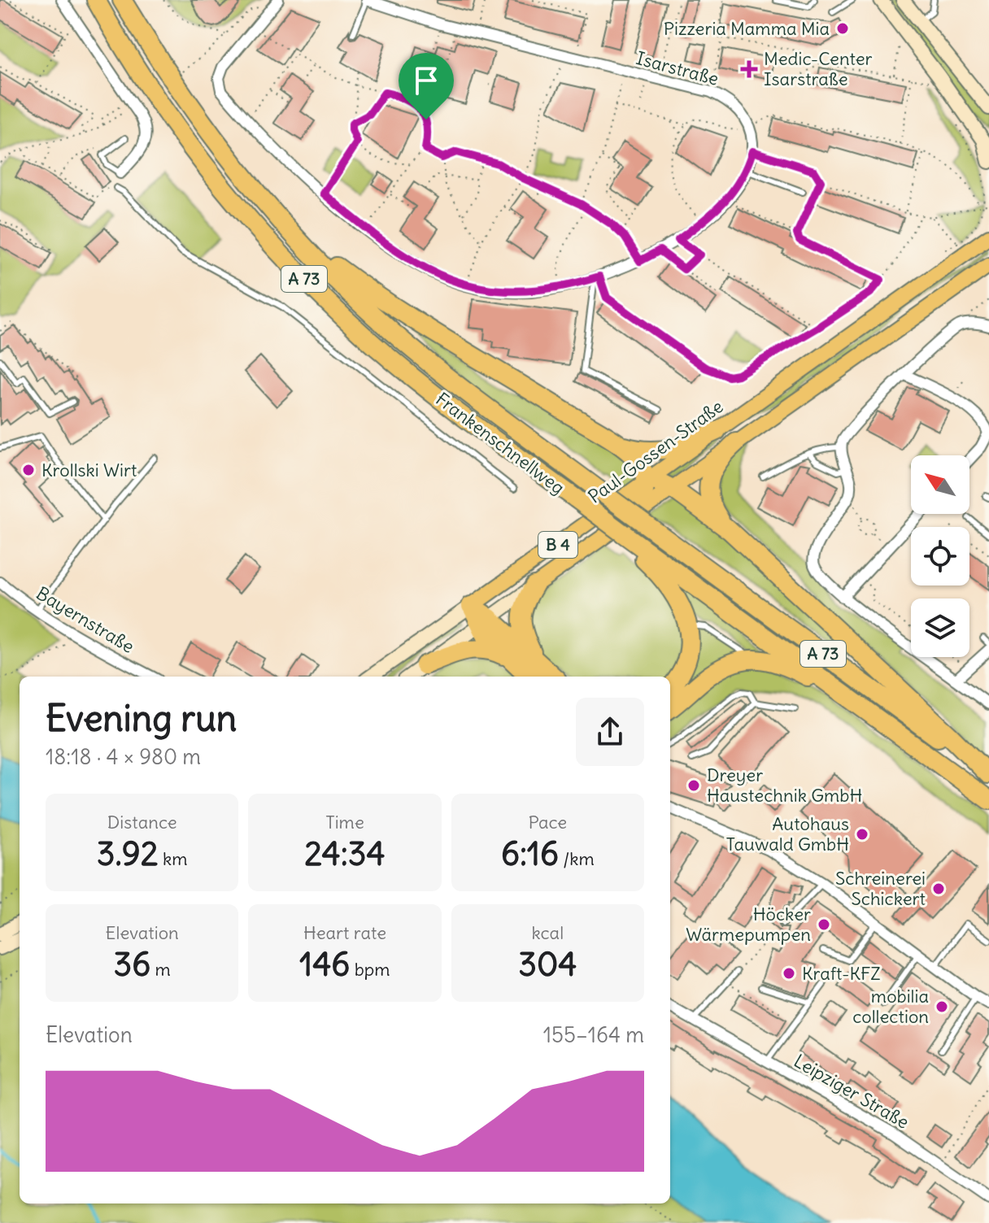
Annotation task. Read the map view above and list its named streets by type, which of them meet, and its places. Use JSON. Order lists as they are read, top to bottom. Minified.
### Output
{"streets":{"highway":["A 73","Frankenschnellweg"],"main road":["Paul-Gossen-Straße","B 4"],"street":["Isarstraße","Bayernstraße","Leipziger Straße"]},"places":{"other":["Pizzeria Mamma Mia","Krollski Wirt","Dreyer Haustechnik GmbH","Autohaus Tauwald GmbH","Schreinerei Schickert","Höcker Wärmepumpen","Kraft-KFZ","mobilia collection"],"health":["Medic-Center Isarstraße"]},"north":"top left","page":{"heading":["Evening run","18:18 · 4 × 980 m"],"stats":[["Distance","3.92 km"],["Time","24:34"],["Pace","6:16 /km"],["Elevation","36 m"],["Heart rate","146 bpm"],["kcal","304"]],"chart":["Elevation","155–164 m"]}}
